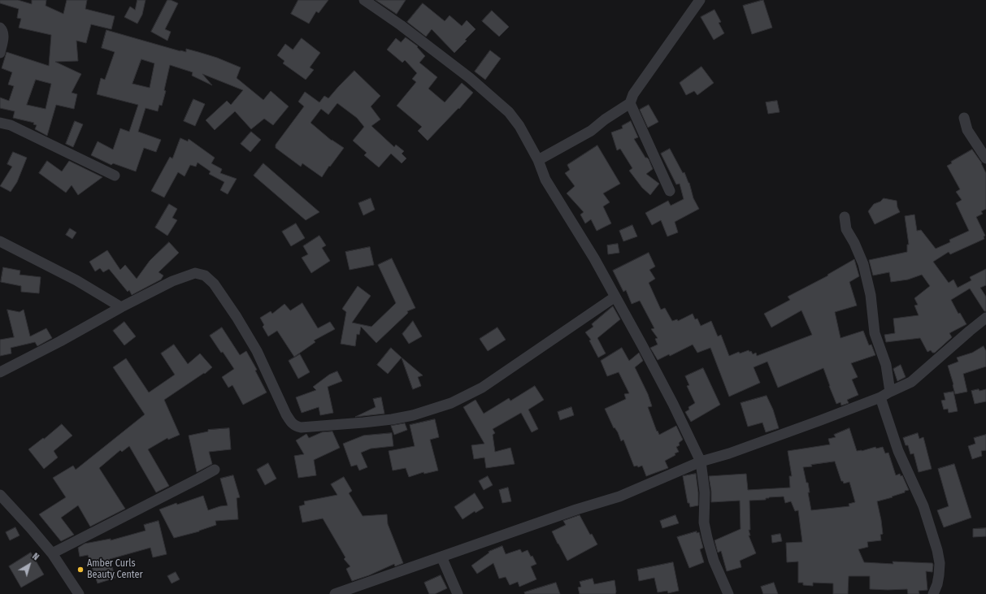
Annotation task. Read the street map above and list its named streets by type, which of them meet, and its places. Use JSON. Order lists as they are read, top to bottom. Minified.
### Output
{"places":["Amber Curls Beauty Center"],"north":"top right"}
